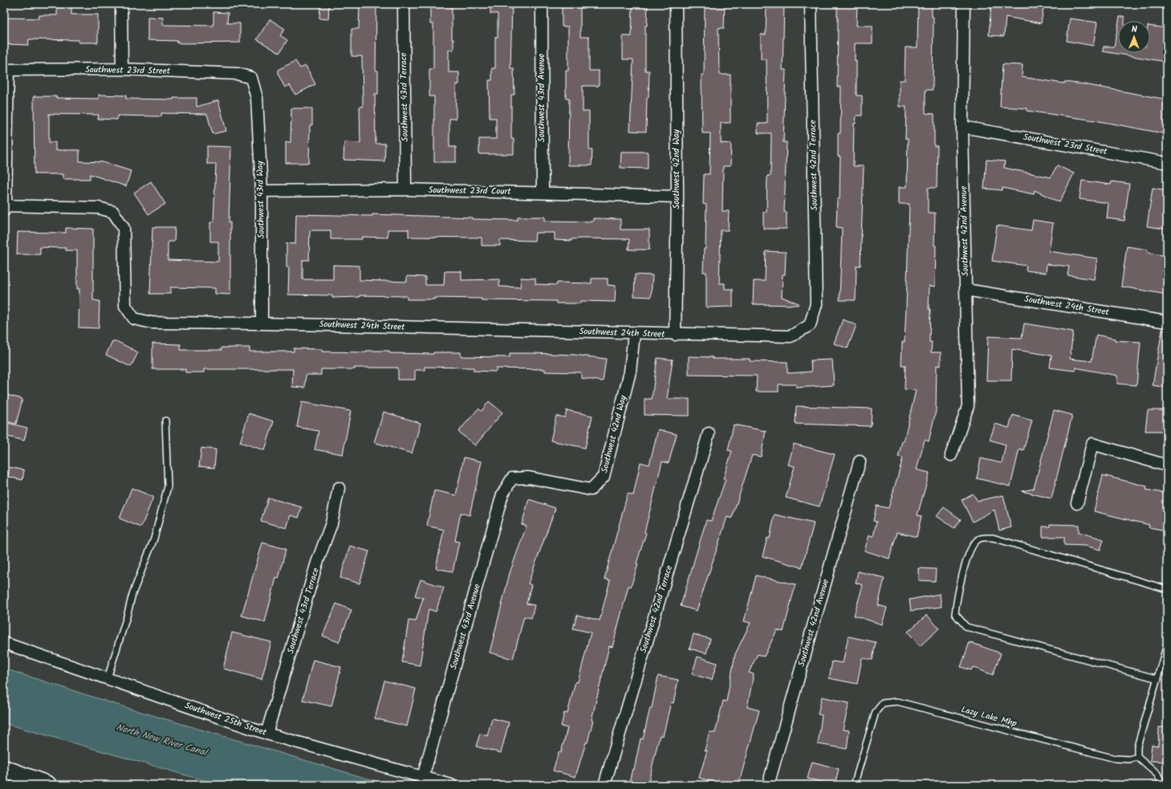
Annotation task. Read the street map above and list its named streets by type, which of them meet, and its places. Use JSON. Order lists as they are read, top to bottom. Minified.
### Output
{"streets":{"street":["Southwest 23rd Street","Southwest 43rd Terrace","Southwest 43rd Avenue","Southwest 42nd Terrace","Southwest 42nd Way","Southwest 23rd Court","Southwest 43rd Way","Southwest 42nd Avenue","Southwest 24th Street","Southwest 25th Street"],"lane":["Lazy Lake Mhp"]},"crossings":[["Southwest 23rd Street","Southwest 43rd Way"],["Southwest 23rd Street","Southwest 42nd Avenue"],["Southwest 43rd Terrace","Southwest 23rd Court"],["Southwest 43rd Terrace","Southwest 25th Street"],["Southwest 43rd Avenue","Southwest 42nd Way"],["Southwest 43rd Avenue","Southwest 23rd Court"],["Southwest 43rd Avenue","Southwest 25th Street"],["Southwest 42nd Terrace","Southwest 24th Street"],["Southwest 42nd Way","Southwest 23rd Court"],["Southwest 42nd Way","Southwest 24th Street"],["Southwest 23rd Court","Southwest 43rd Way"],["Southwest 43rd Way","Southwest 24th Street"],["Southwest 42nd Avenue","Southwest 24th Street"]],"water":["North New River Canal"],"north":"top"}
